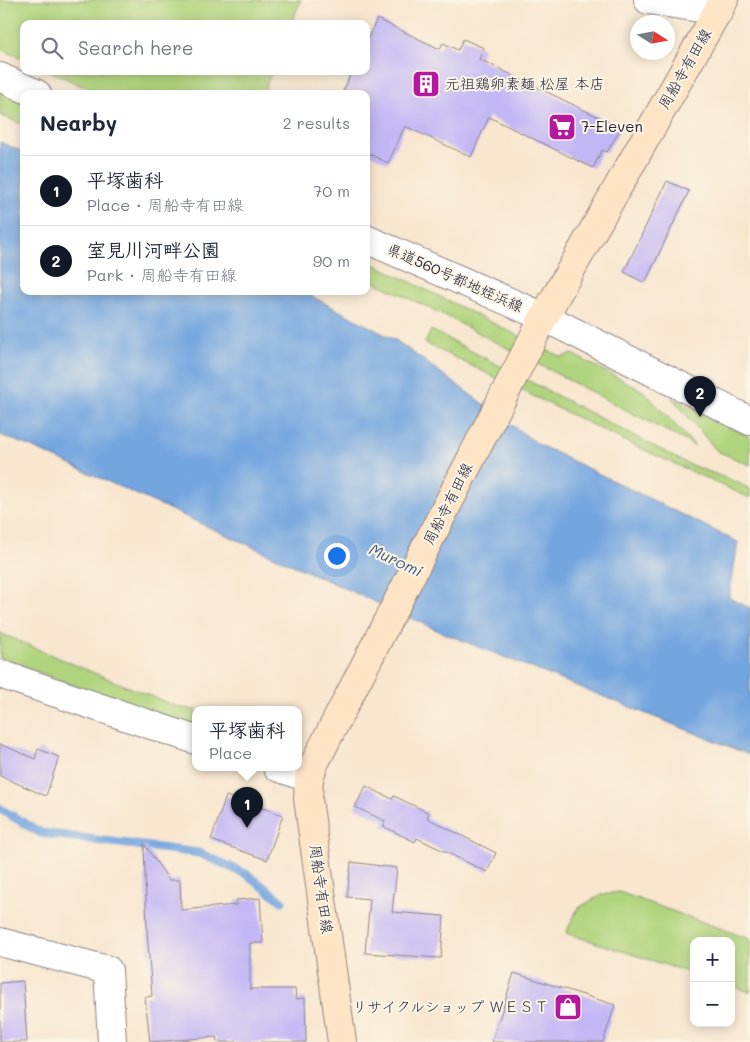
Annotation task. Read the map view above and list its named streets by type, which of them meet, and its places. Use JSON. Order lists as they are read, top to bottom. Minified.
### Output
{"streets":{"main road":["周船寺有田線"],"street":["県道560号都地姪浜線"]},"crossings":[["周船寺有田線","県道560号都地姪浜線"]],"water":["Muromi"],"places":{"building":["元祖鶏卵素麺 松屋 本店"],"supermarket":["7-Eleven"],"shop":["リサイクルショップ ＷＥＳＴ"]},"north":"right","page":{"search":"Search here","heading":["Nearby","2 results"],"list":[{"mark":"1","name":"平塚歯科","note":"Place · 周船寺有田線","value":"70 m"},{"mark":"2","name":"室見川河畔公園","note":"Park · 周船寺有田線","value":"90 m"}],"pins":["2","1"],"popup":["平塚歯科","Place"],"map_buttons":["+","−"]}}
